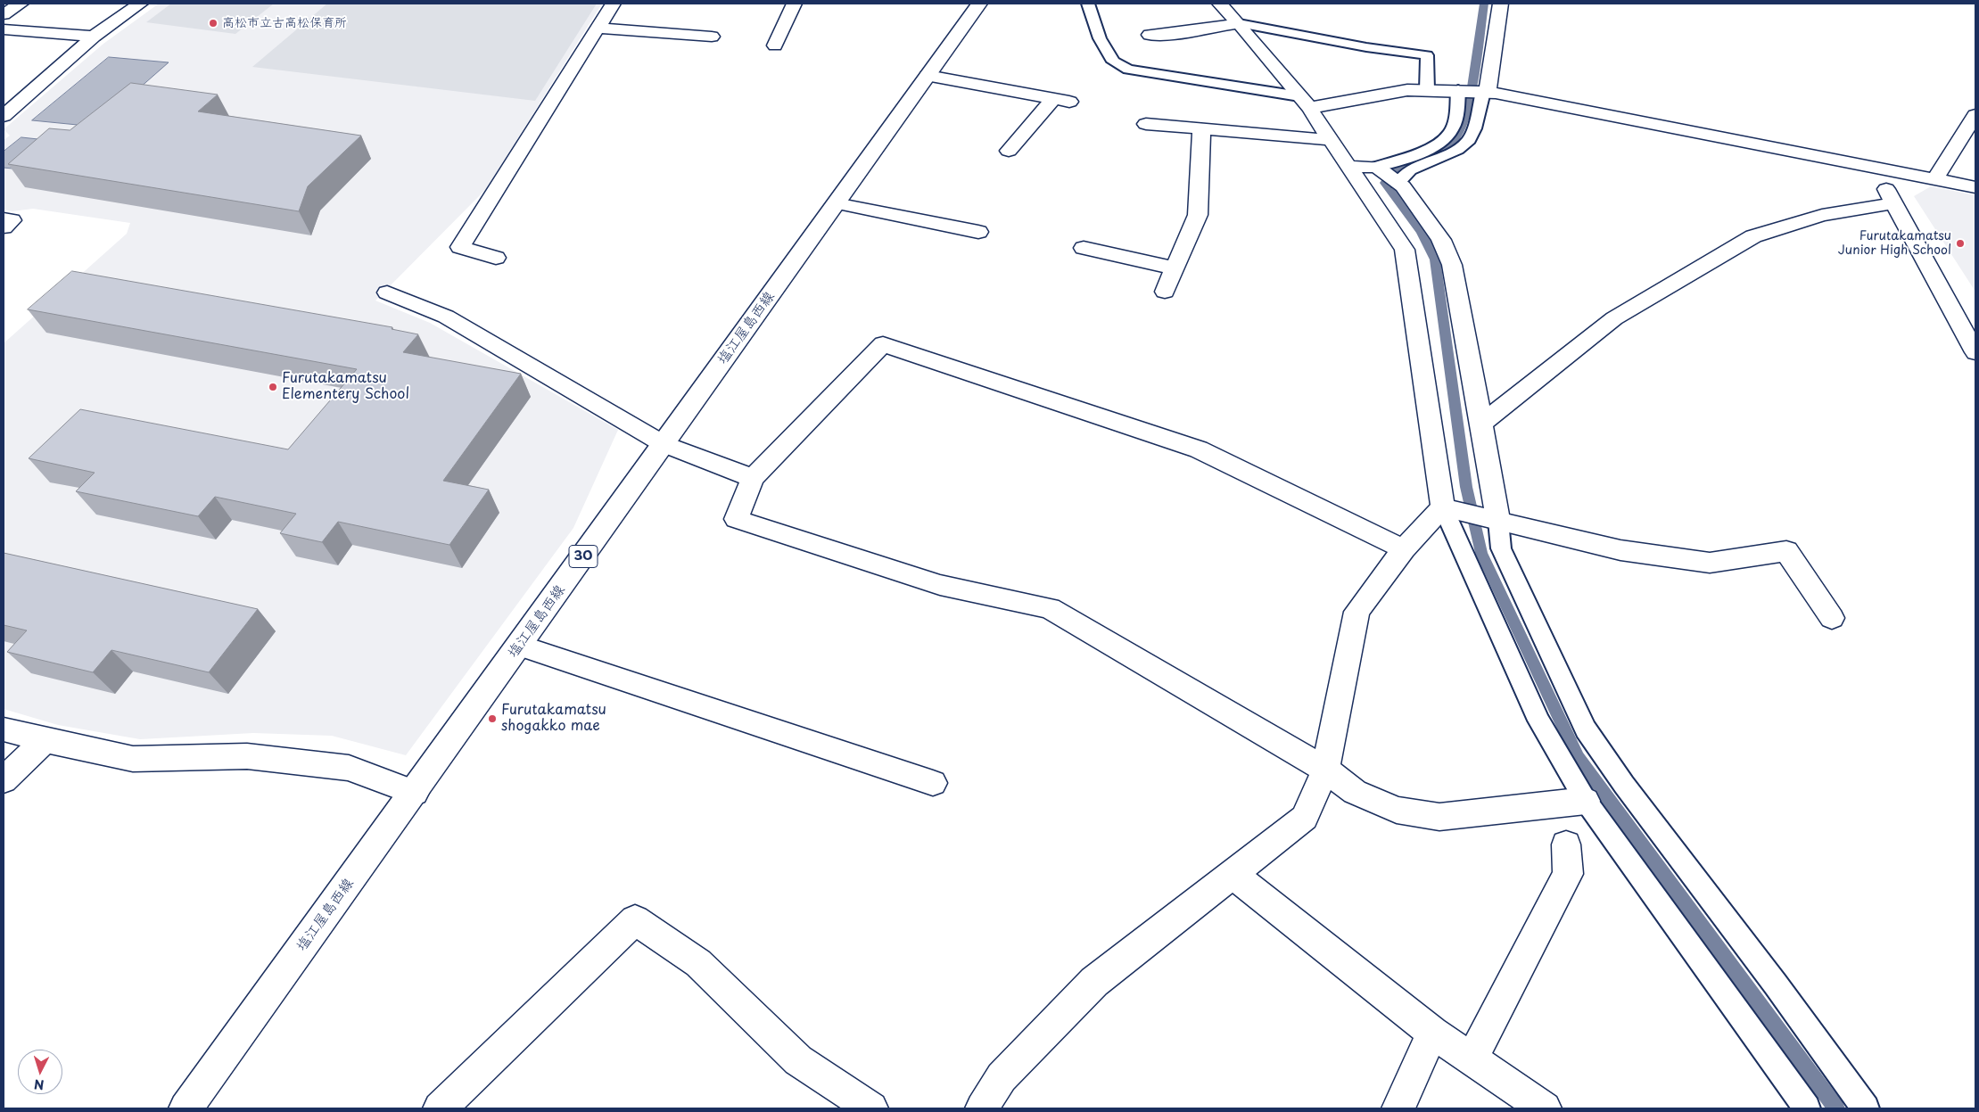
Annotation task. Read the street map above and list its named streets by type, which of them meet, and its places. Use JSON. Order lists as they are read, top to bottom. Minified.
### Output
{"streets":{"street":["塩江屋島西線","30"]},"places":["高松市立古高松保育所","Furutakamatsu Junior High School","Furutakamatsu Elementery School","Furutakamatsu shogakko mae"],"north":"bottom"}
